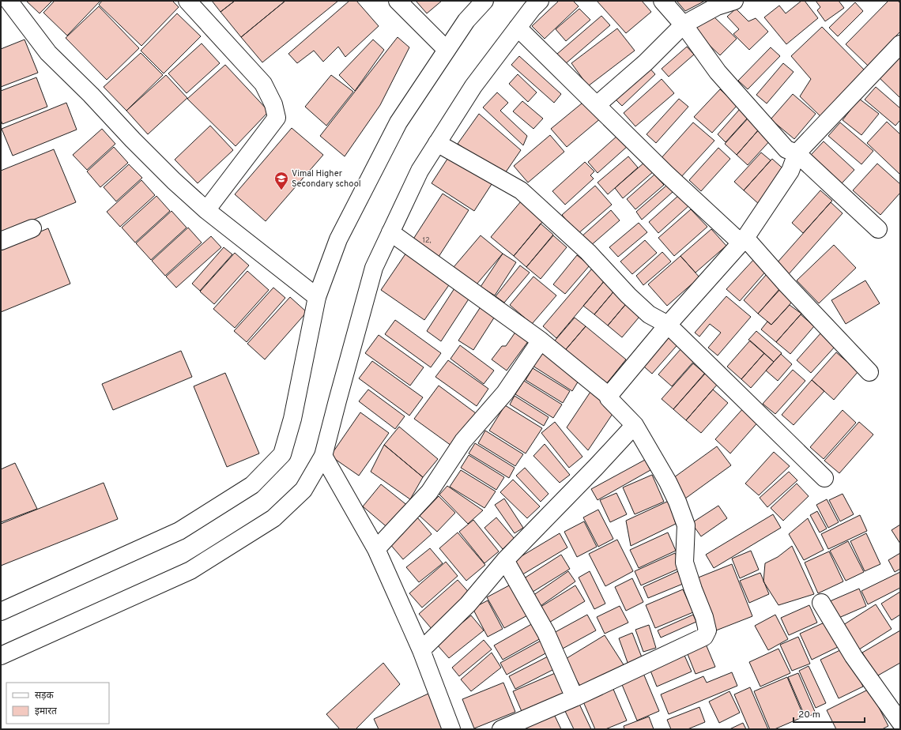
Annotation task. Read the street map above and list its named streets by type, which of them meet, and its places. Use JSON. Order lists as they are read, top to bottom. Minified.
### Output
{"places":{"school or university":["Vimal Higher Secondary school"]},"house_numbers":["12,"],"legend":["सड़क","इमारत"],"scale_bar":"20 m"}
